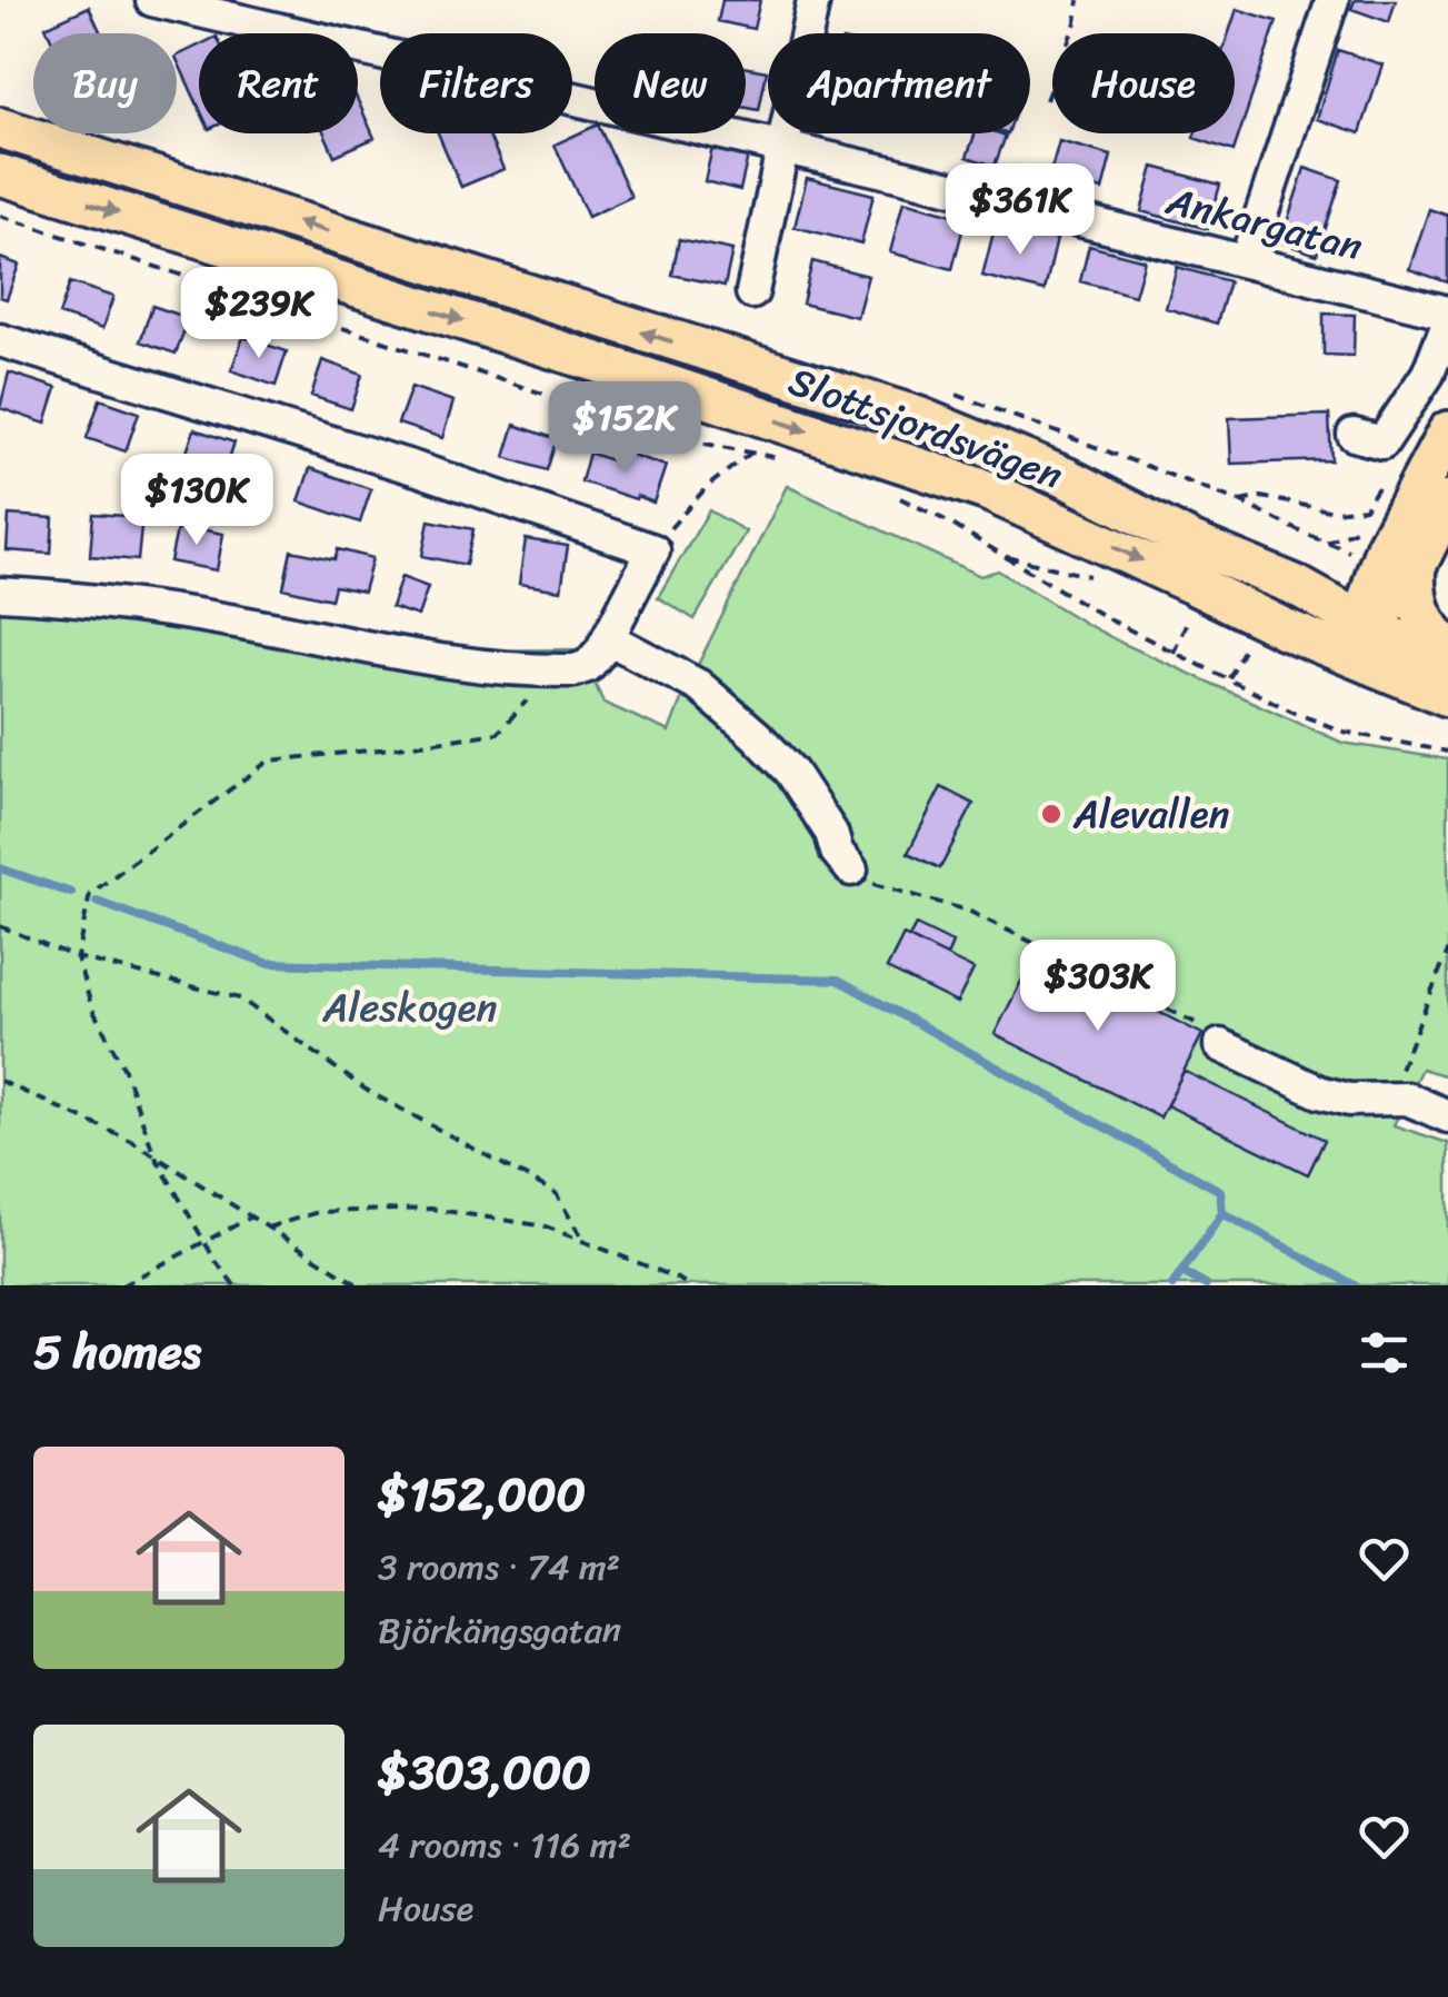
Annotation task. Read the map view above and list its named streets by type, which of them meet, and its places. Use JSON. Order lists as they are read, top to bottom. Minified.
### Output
{"streets":{"main road":["Slottsjordsvägen"],"street":["Ankargatan"]},"parks":["Aleskogen"],"places":["Alevallen"],"page":{"chip":["Buy","Rent","Filters","New","Apartment","House"],"price":["$361K","$239K","$152K","$130K","$303K"],"heading":"5 homes","list":[{"name":"$152,000","note":"3 rooms · 74 m² · Björkängsgatan"},{"name":"$303,000","note":"4 rooms · 116 m² · House"}]}}
